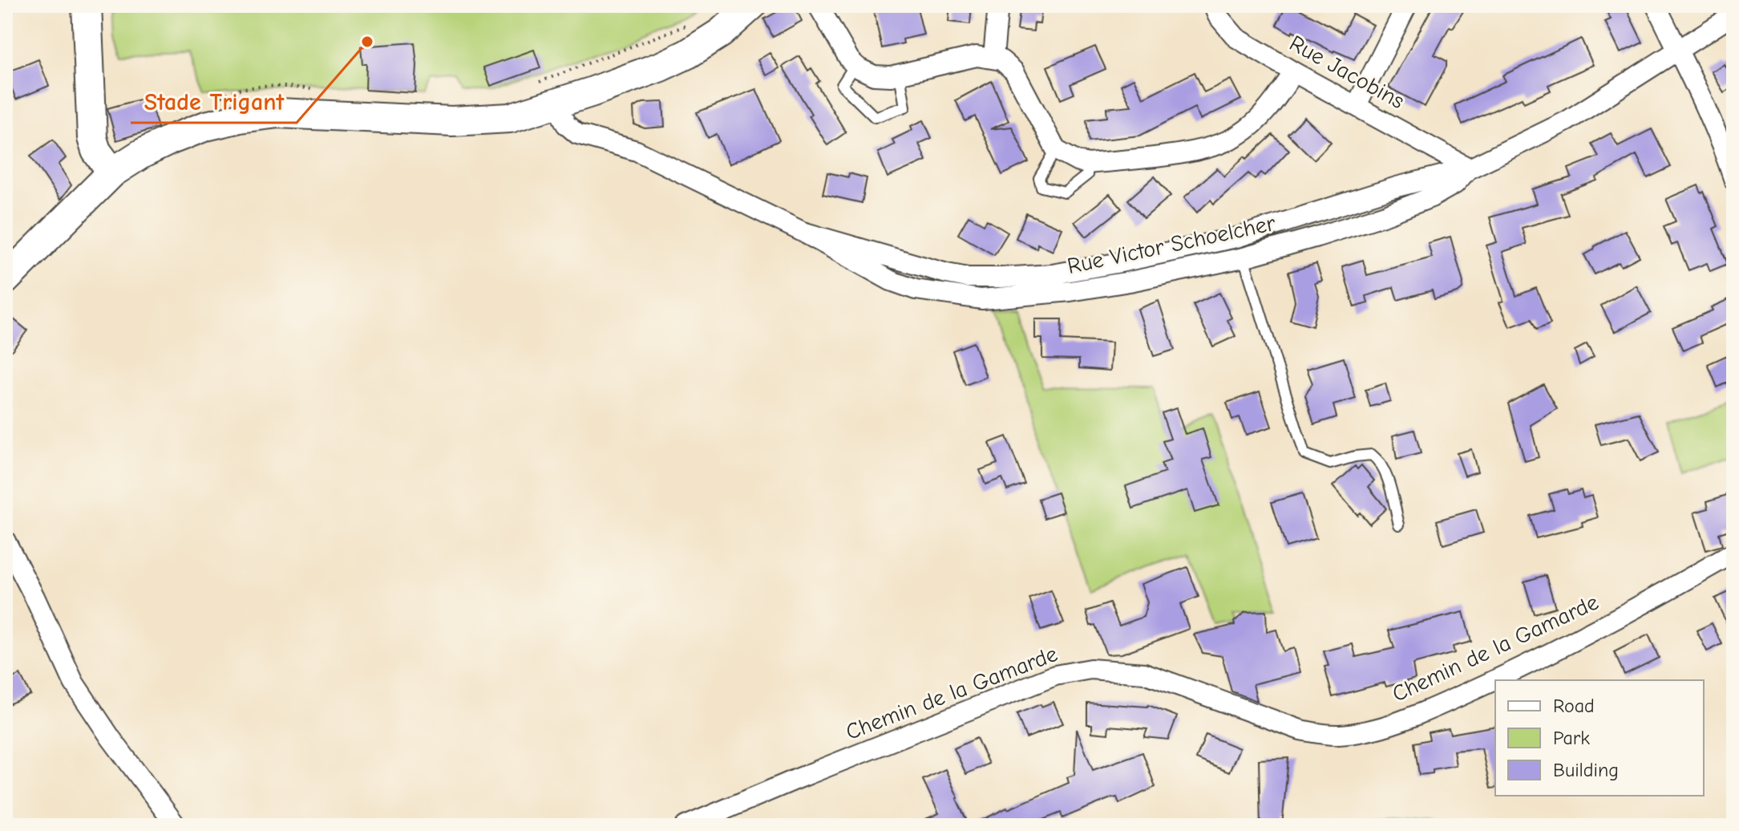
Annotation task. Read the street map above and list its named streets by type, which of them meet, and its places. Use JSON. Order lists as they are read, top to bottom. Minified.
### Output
{"streets":{"street":["Rue Jacobins","Rue Victor Schoelcher","Chemin de la Gamarde"]},"crossings":[["Rue Jacobins","Rue Victor Schoelcher"]],"places":["Stade Trigant"],"legend":["Road","Park","Building"]}
